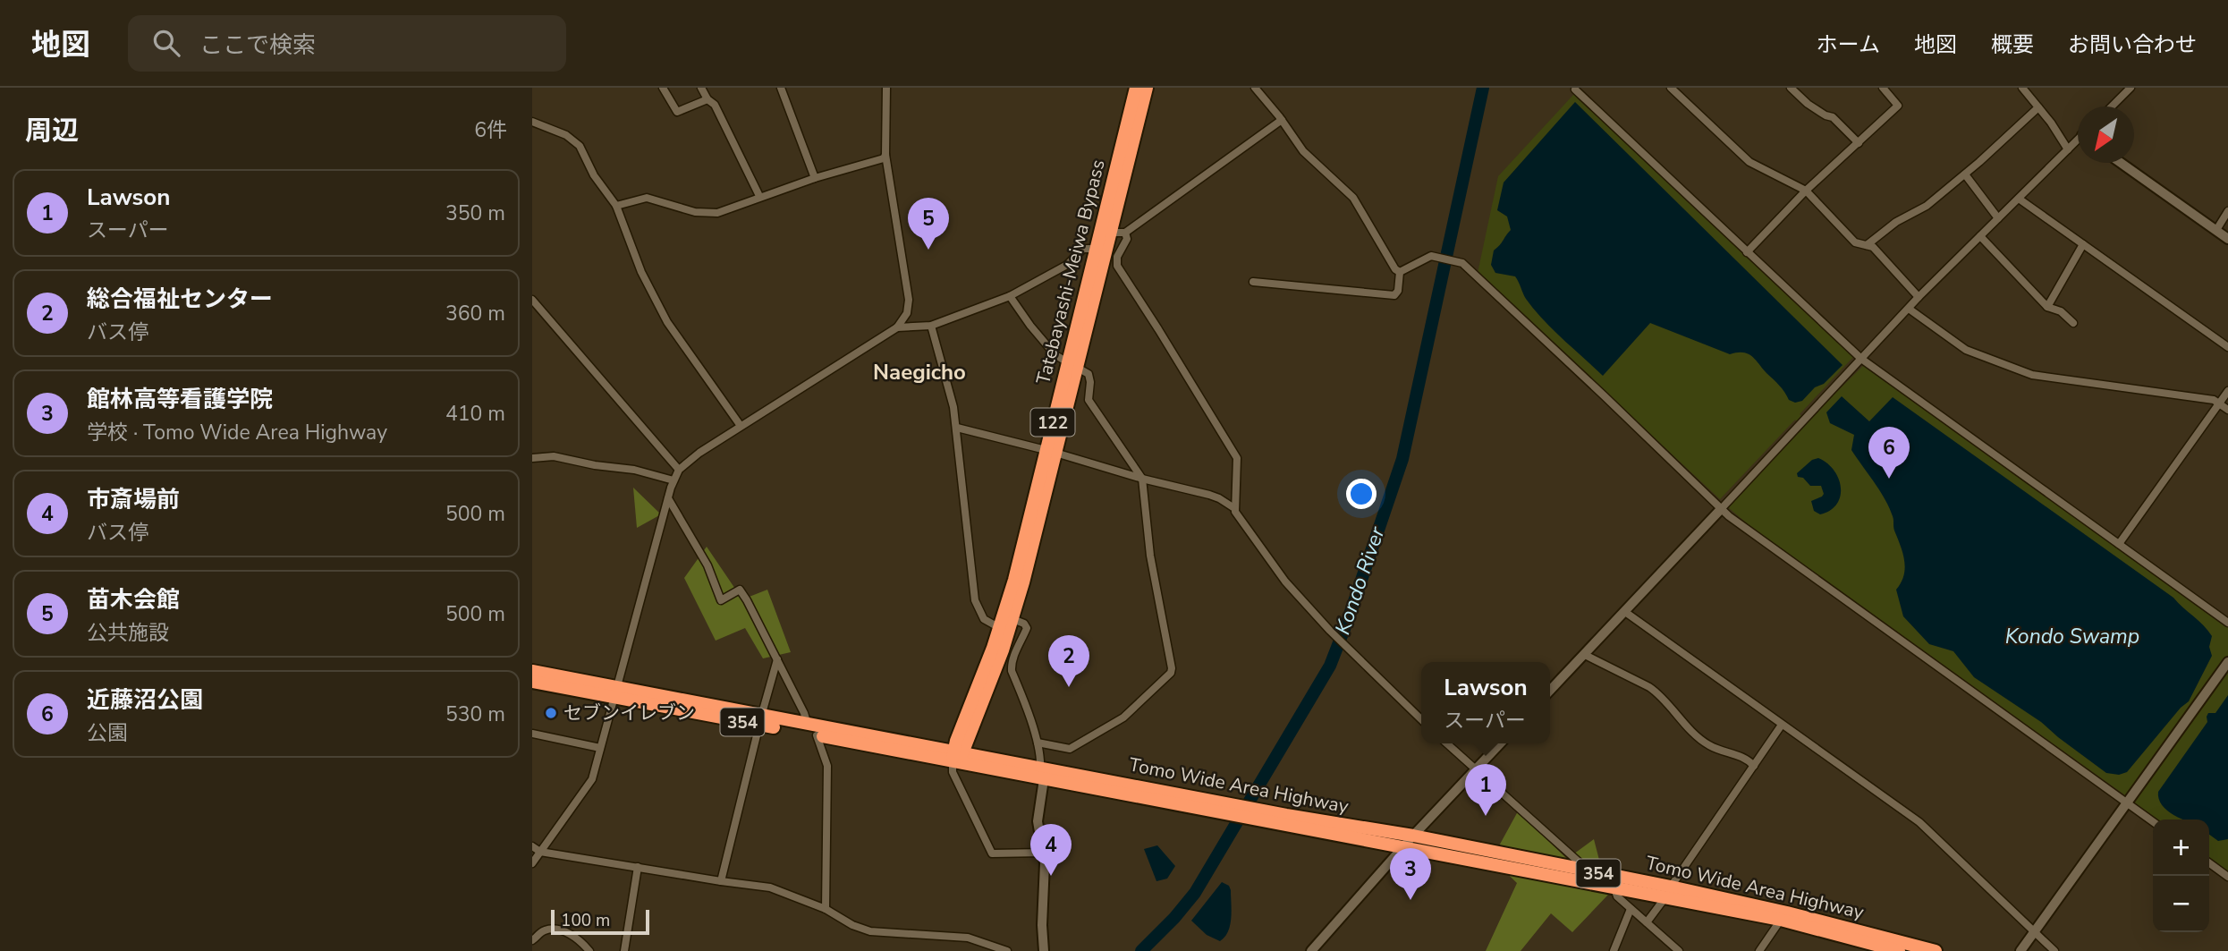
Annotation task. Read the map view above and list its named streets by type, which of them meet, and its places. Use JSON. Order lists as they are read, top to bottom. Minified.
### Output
{"streets":{"highway":["Tatebayashi-Meiwa Bypass","122","354","Tomo Wide Area Highway"]},"crossings":[["Tatebayashi-Meiwa Bypass","Tomo Wide Area Highway"]],"districts":["Naegicho"],"water":["Kondo River","Kondo Swamp"],"places":["セブンイレブン"],"scale_bar":"100 m","north":"bottom left","page":{"header":"地図","search":"ここで検索","nav":["ホーム","地図","概要","お問い合わせ"],"heading":["周辺","6件"],"list":[{"mark":"1","name":"Lawson","note":"スーパー","value":"350 m"},{"mark":"2","name":"総合福祉センター","note":"バス停","value":"360 m"},{"mark":"3","name":"館林高等看護学院","note":"学校 · Tomo Wide Area Highway","value":"410 m"},{"mark":"4","name":"市斎場前","note":"バス停","value":"500 m"},{"mark":"5","name":"苗木会館","note":"公共施設","value":"500 m"},{"mark":"6","name":"近藤沼公園","note":"公園","value":"530 m"}],"pins":["5","6","2","1","4","3"],"popup":["Lawson","スーパー"],"map_buttons":["+","−"],"scale":"100 m"}}
